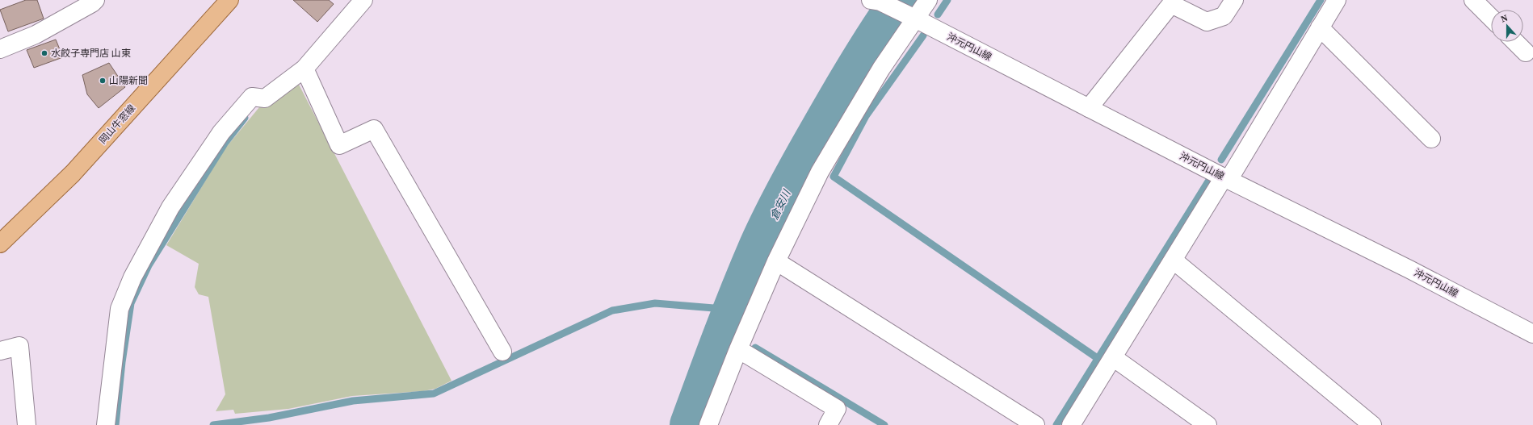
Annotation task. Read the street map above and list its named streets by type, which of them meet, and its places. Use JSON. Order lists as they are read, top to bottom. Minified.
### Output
{"streets":{"main road":["岡山牛窓線"],"street":["沖元円山線"]},"water":["倉安川"],"places":["水餃子専門店 山東","山陽新聞"],"north":"top"}
